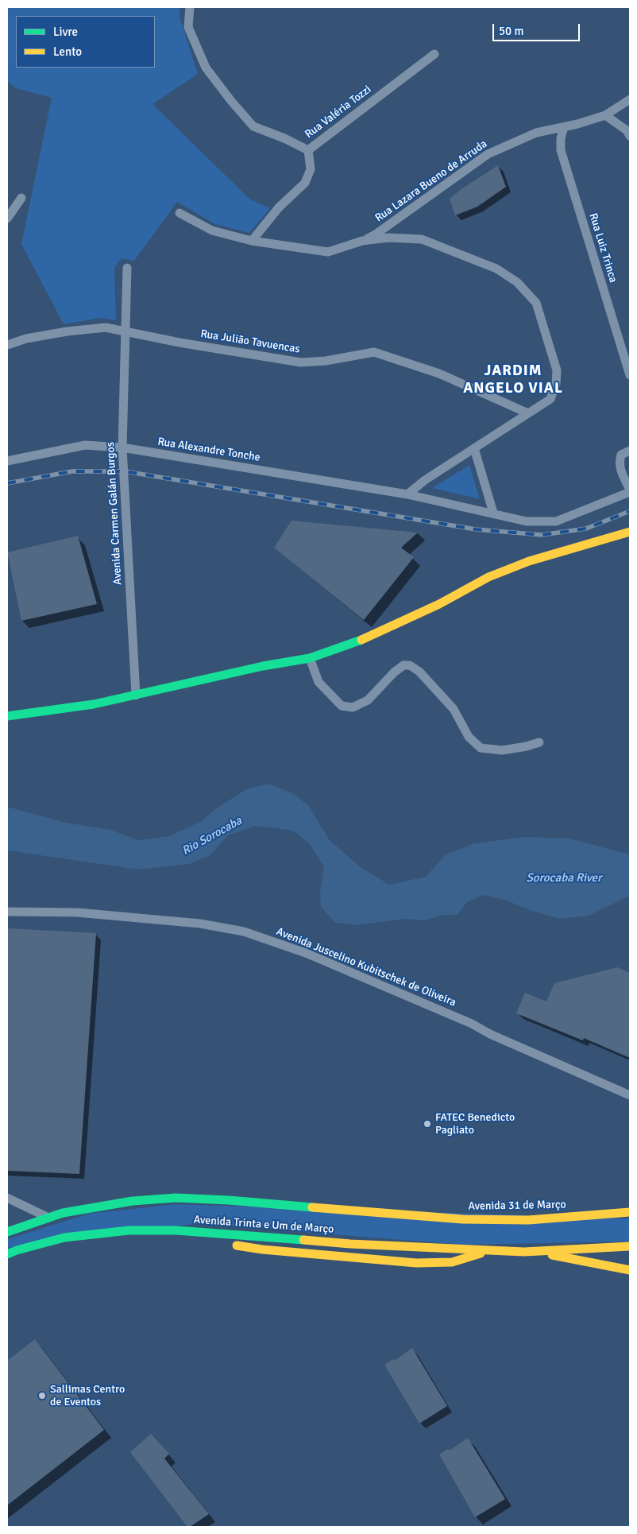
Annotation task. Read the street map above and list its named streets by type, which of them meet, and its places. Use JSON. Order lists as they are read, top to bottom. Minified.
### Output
{"streets":{"main road":["Avenida 31 de Março","Avenida Trinta e Um de Março"],"street":["Rua Valéria Tozzi","Rua Lazara Bueno de Arruda","Rua Luiz Trinca","Rua Julião Tavuencas","Rua Alexandre Tonche","Avenida Carmen Galán Burgos","Avenida Juscelino Kubitschek de Oliveira"]},"crossings":[["Rua Lazara Bueno de Arruda","Rua Luiz Trinca"],["Rua Julião Tavuencas","Avenida Carmen Galán Burgos"],["Rua Alexandre Tonche","Avenida Carmen Galán Burgos"],["Avenida 31 de Março","Avenida Trinta e Um de Março"]],"districts":["JARDIM ANGELO VIAL"],"water":["Rio Sorocaba","Sorocaba River"],"places":["FATEC Benedicto Pagliato","Sallimas Centro de Eventos"],"legend":["Livre","Lento"],"scale_bar":"50 m"}
